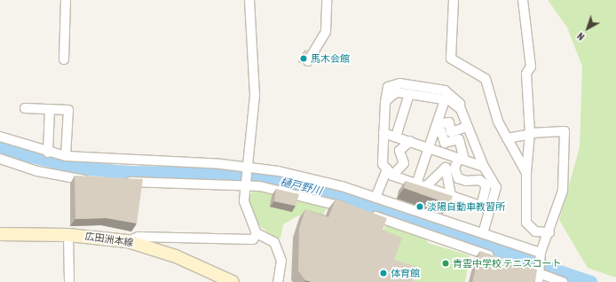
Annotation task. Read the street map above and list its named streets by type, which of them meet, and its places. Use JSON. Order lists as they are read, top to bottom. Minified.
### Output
{"streets":{"main road":["広田洲本線"]},"water":["樋戸野川"],"places":["馬木会館","淡陽自動車教習所","青雲中学校 テニスコート","体育館"],"north":"bottom left"}
